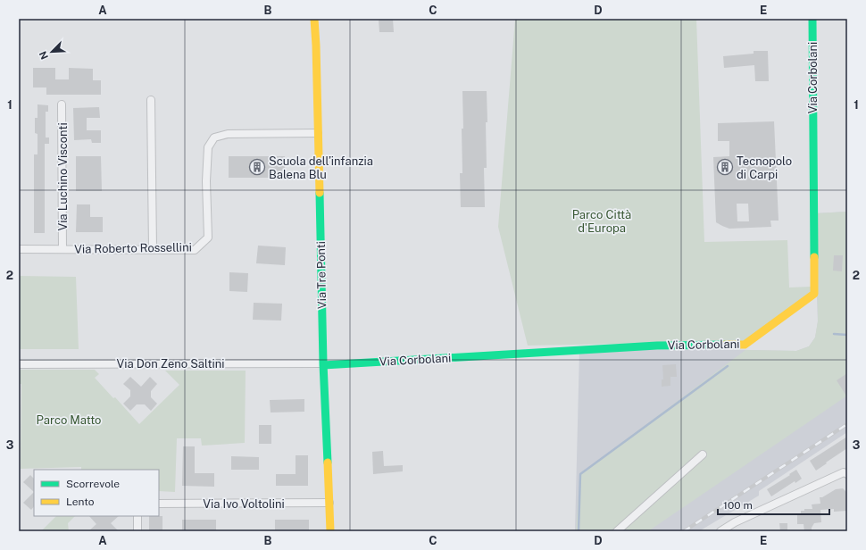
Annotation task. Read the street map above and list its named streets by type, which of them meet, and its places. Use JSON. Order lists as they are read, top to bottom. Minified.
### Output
{"streets":{"street":["Via Corbolani","Via Luchino Visconti","Via Roberto Rossellini","Via Tre Ponti","Via Don Zeno Saltini","Via Ivo Voltolini"]},"crossings":[["Via Corbolani","Via Tre Ponti"],["Via Corbolani","Via Don Zeno Saltini"],["Via Luchino Visconti","Via Roberto Rossellini"],["Via Roberto Rossellini","Via Tre Ponti"],["Via Tre Ponti","Via Don Zeno Saltini"],["Via Tre Ponti","Via Ivo Voltolini"]],"parks":["Parco Città d'Europa","Parco Matto"],"places":{"building":["Scuola dell’infanzia Balena Blu","Tecnopolo di Carpi"]},"legend":["Scorrevole","Lento"],"scale_bar":"100 m","north":"bottom left","grid":{"columns":["A","B","C","D","E"],"rows":["1","2","3"]}}
